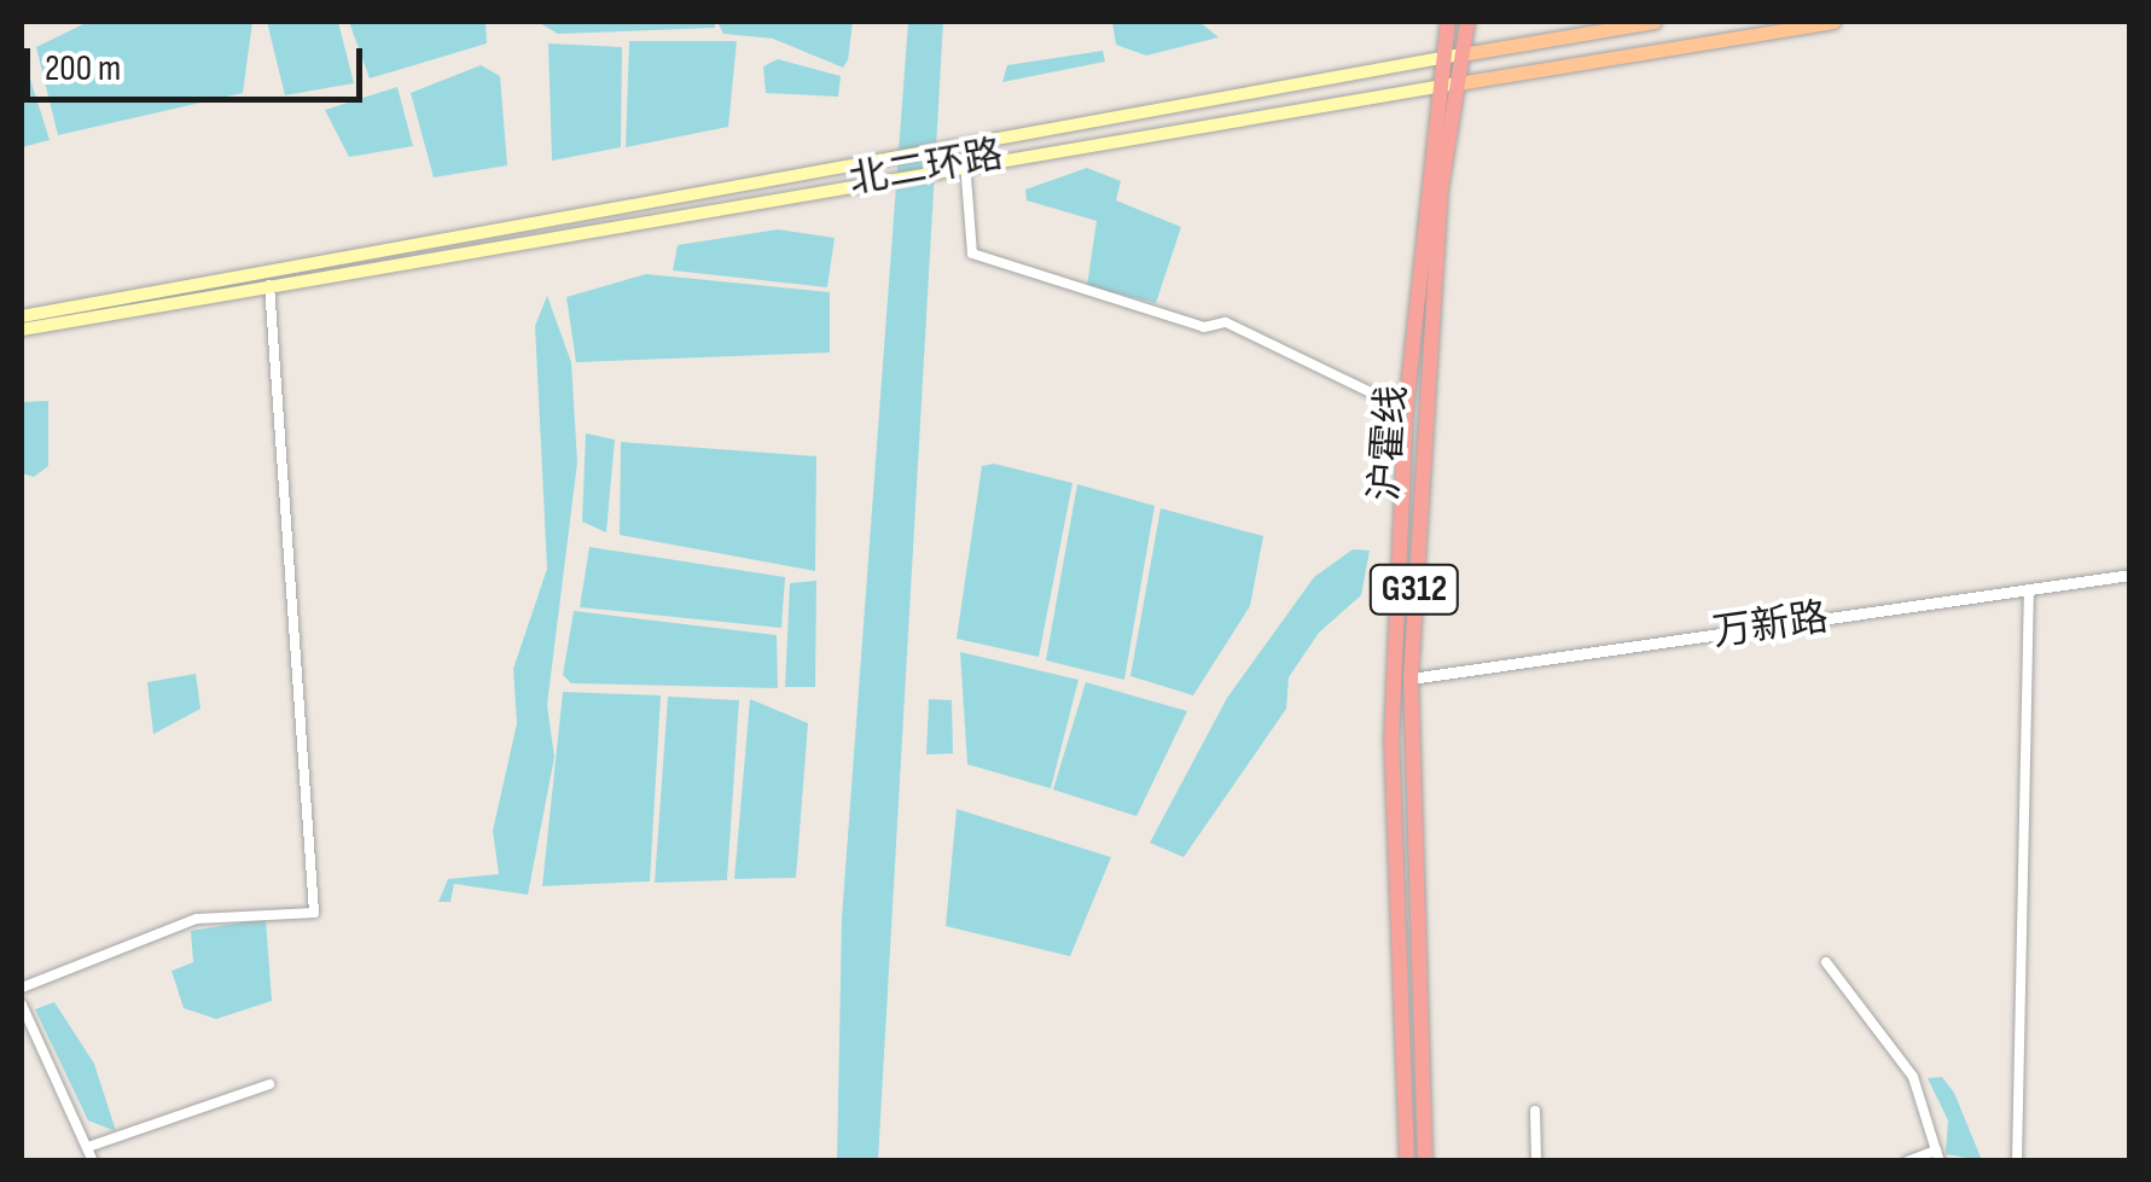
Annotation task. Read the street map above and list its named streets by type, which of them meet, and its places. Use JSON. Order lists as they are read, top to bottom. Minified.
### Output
{"streets":{"highway":["沪霍线","G312"],"main road":["北二环路"],"street":["万新路"]},"crossings":[["北二环路","沪霍线"],["沪霍线","万新路"]],"scale_bar":"200 m"}
